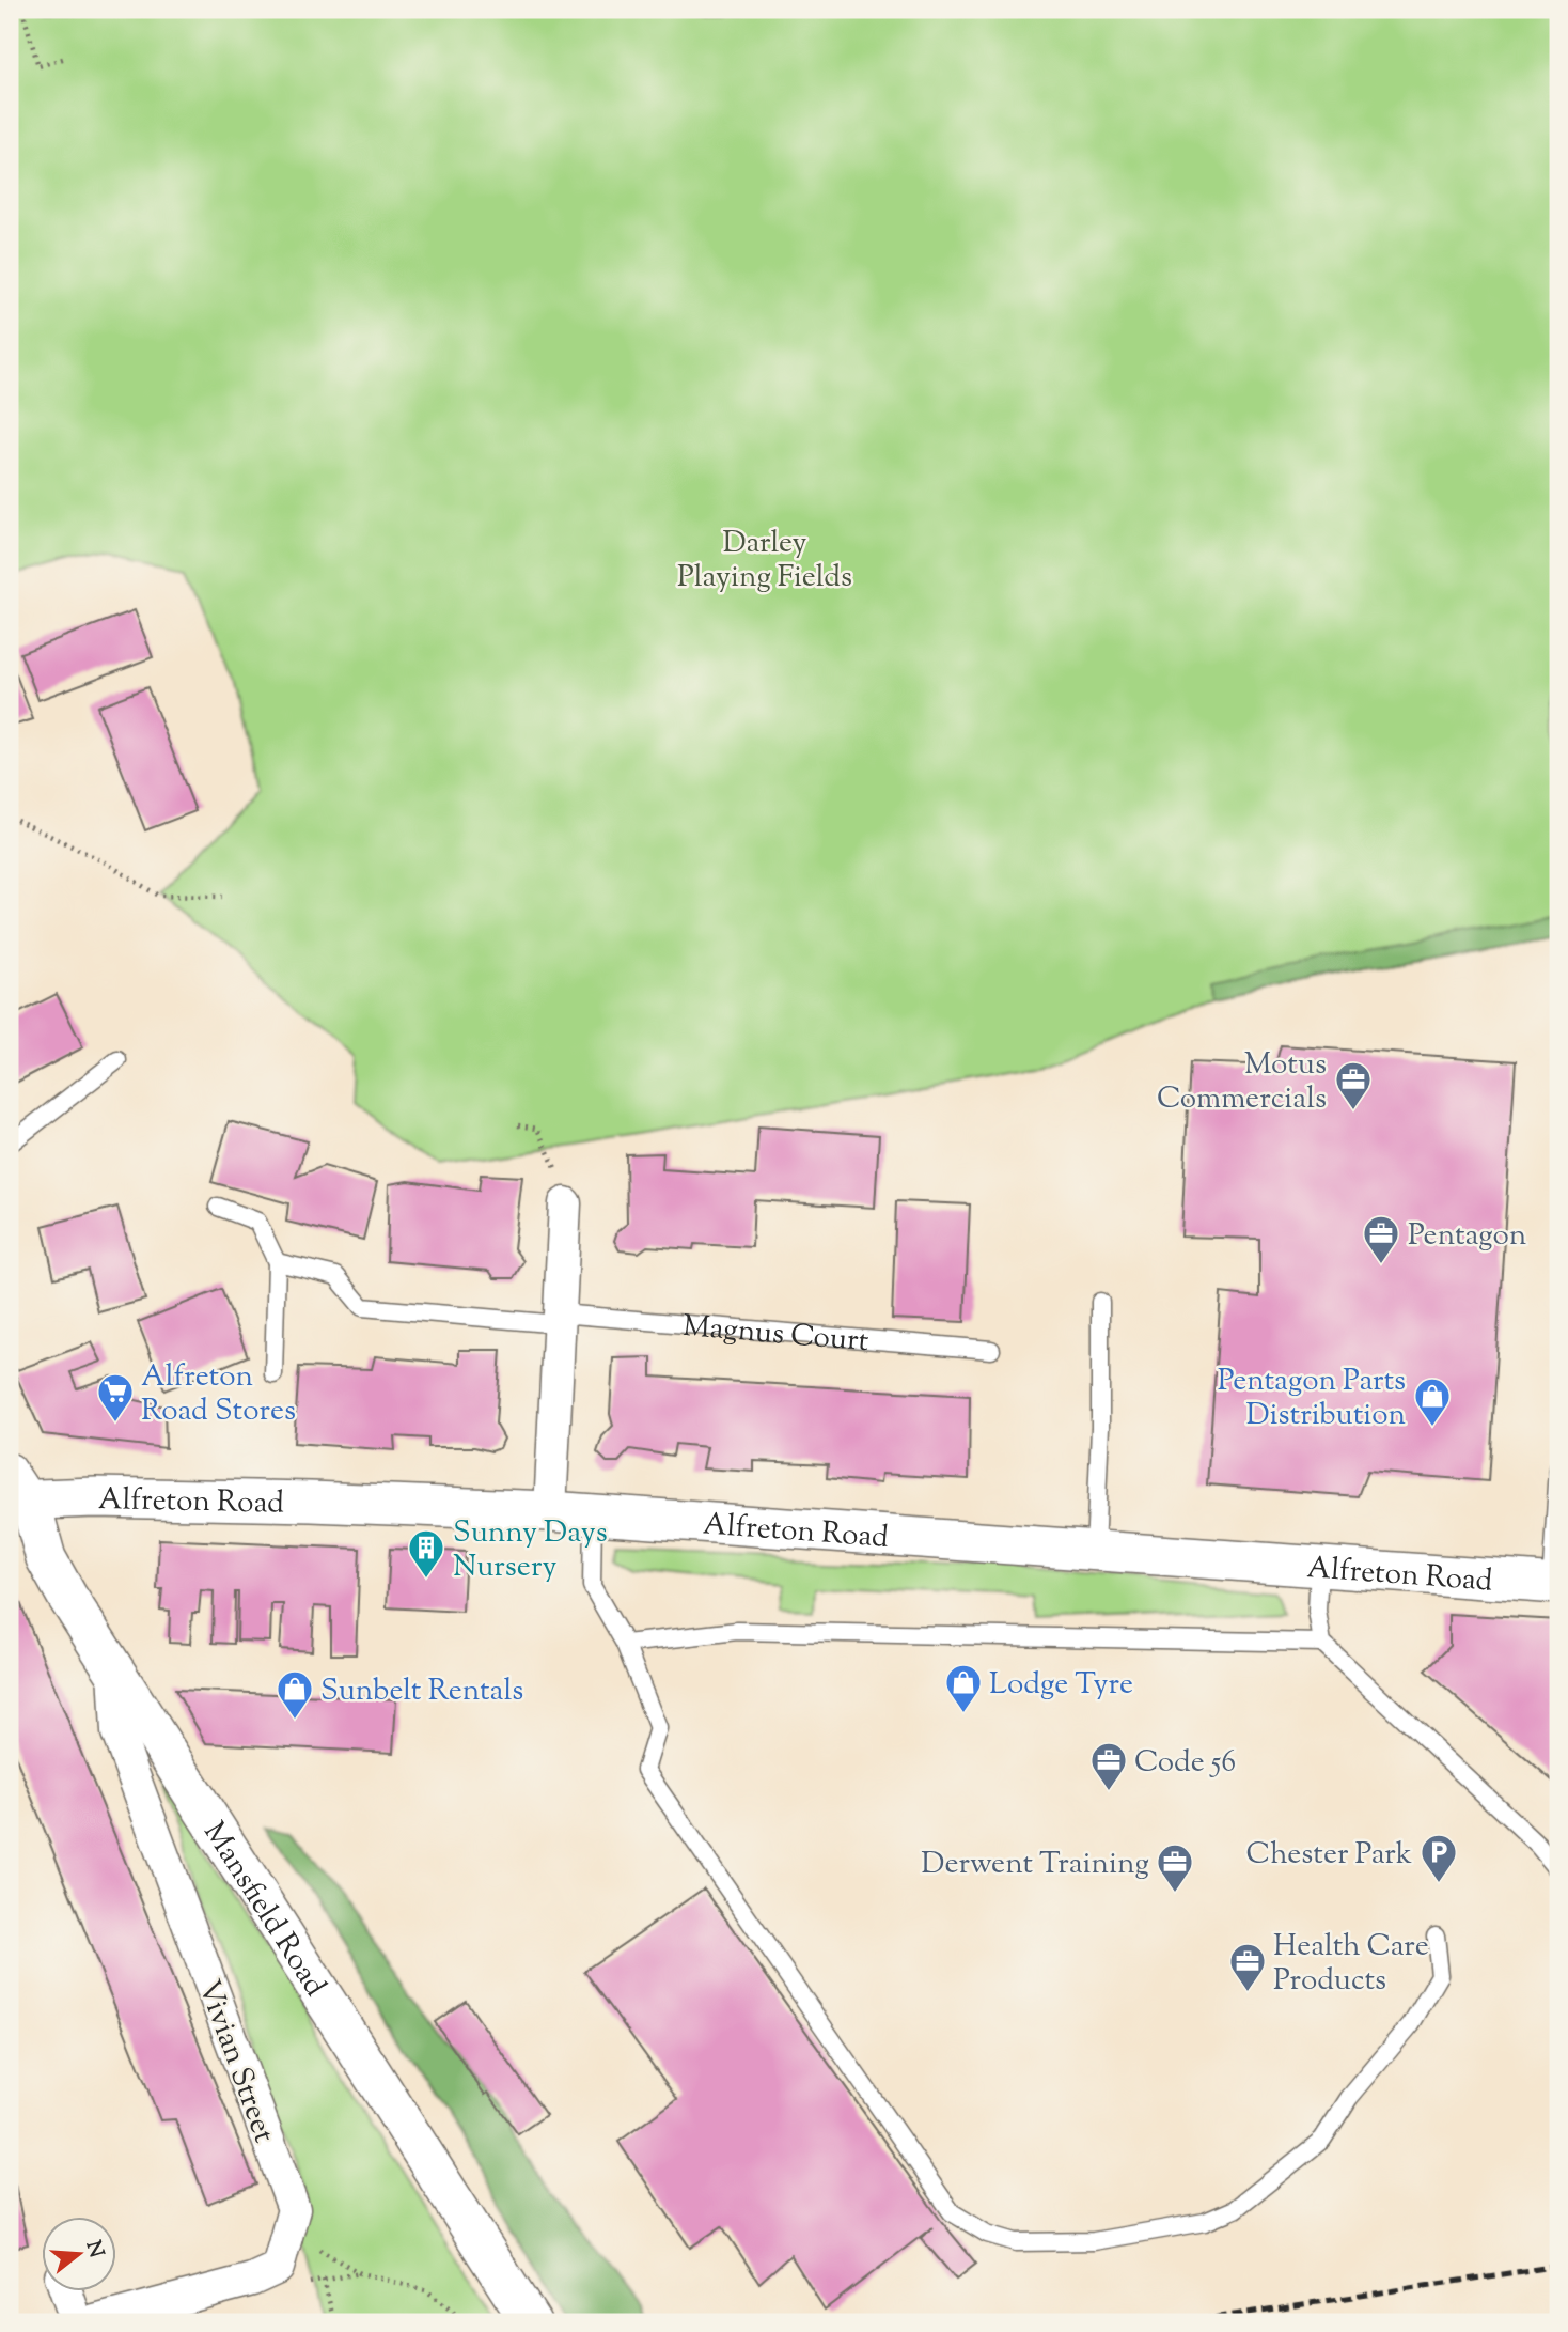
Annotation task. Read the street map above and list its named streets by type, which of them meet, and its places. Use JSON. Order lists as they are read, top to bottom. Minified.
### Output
{"streets":{"street":["Alfreton Road","Mansfield Road","Vivian Street"],"lane":["Magnus Court"]},"crossings":[["Alfreton Road","Mansfield Road"],["Mansfield Road","Vivian Street"]],"parks":["Darley Playing Fields"],"places":{"office":["Motus Commercials","Pentagon","Code 56","Derwent Training","Health Care Products"],"supermarket":["Alfreton Road Stores"],"shop":["Pentagon Parts Distribution","Lodge Tyre","Sunbelt Rentals"],"building":["Sunny Days Nursery"],"parking":["Chester Park"]},"north":"right"}
